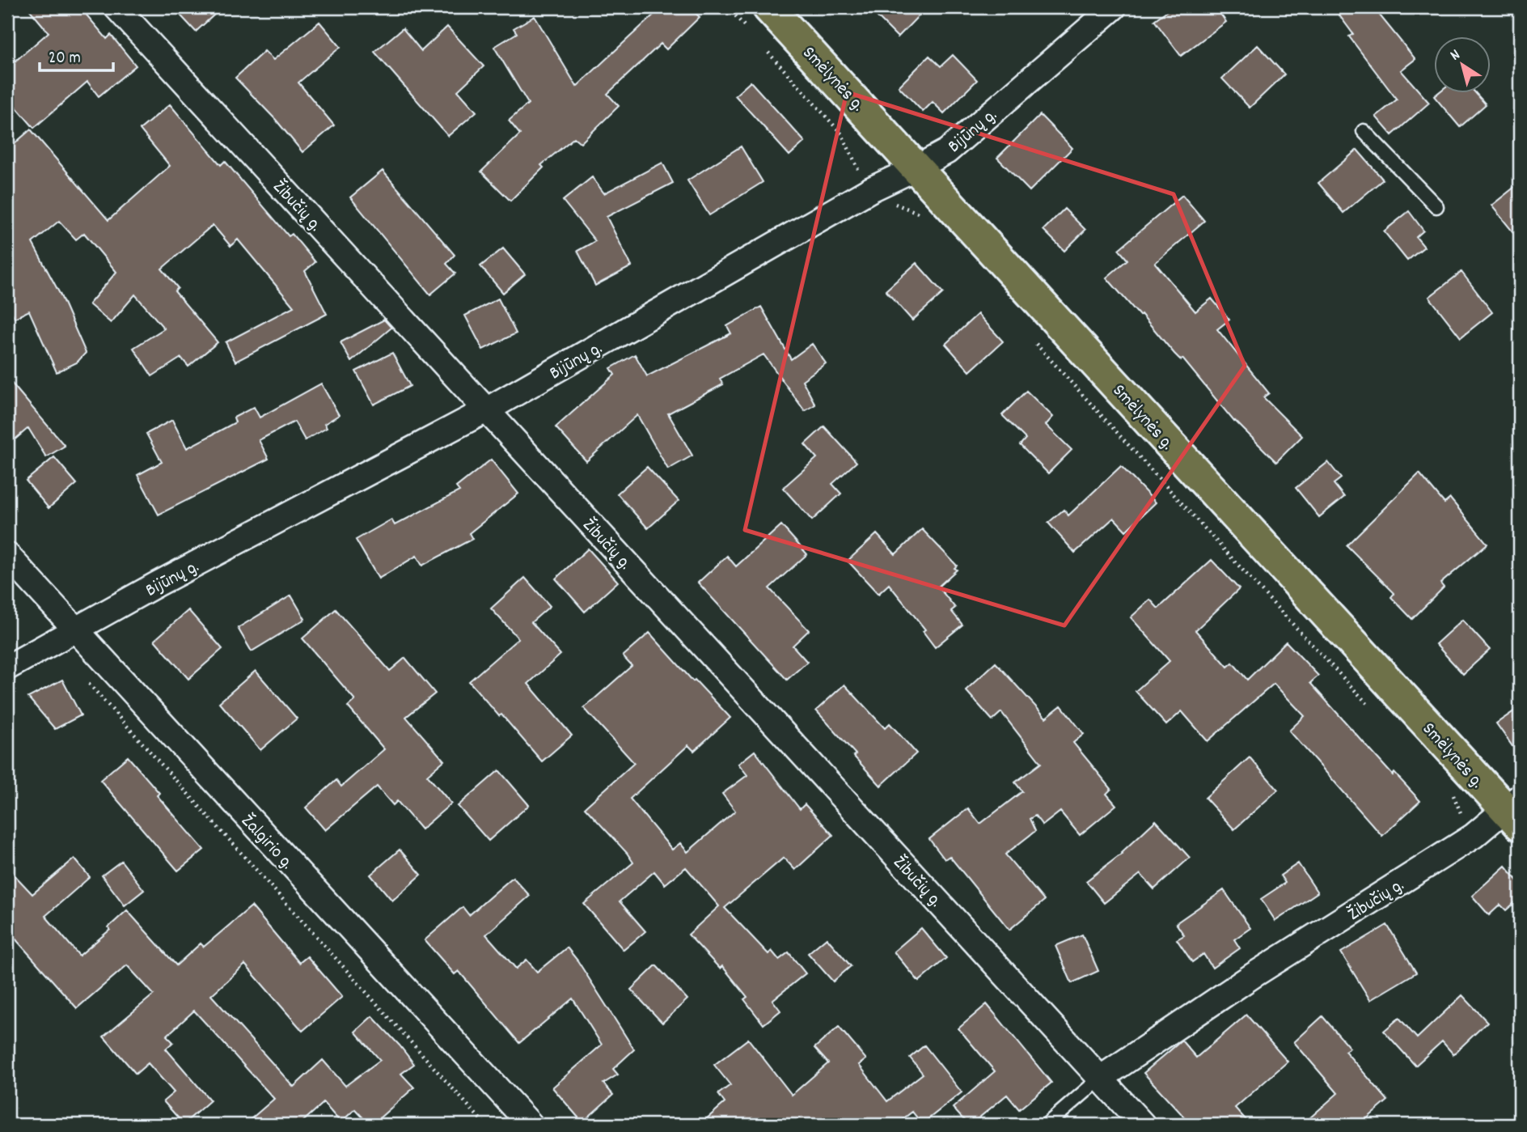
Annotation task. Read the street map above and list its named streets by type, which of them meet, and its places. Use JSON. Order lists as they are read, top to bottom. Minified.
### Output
{"streets":{"highway":["Smėlynės g."],"street":["Bijūnų g.","Žibučių g.","Žalgirio g."]},"crossings":[["Smėlynės g.","Bijūnų g."],["Smėlynės g.","Žibučių g."],["Bijūnų g.","Žibučių g."],["Bijūnų g.","Žalgirio g."]],"scale_bar":"20 m","north":"top left"}
